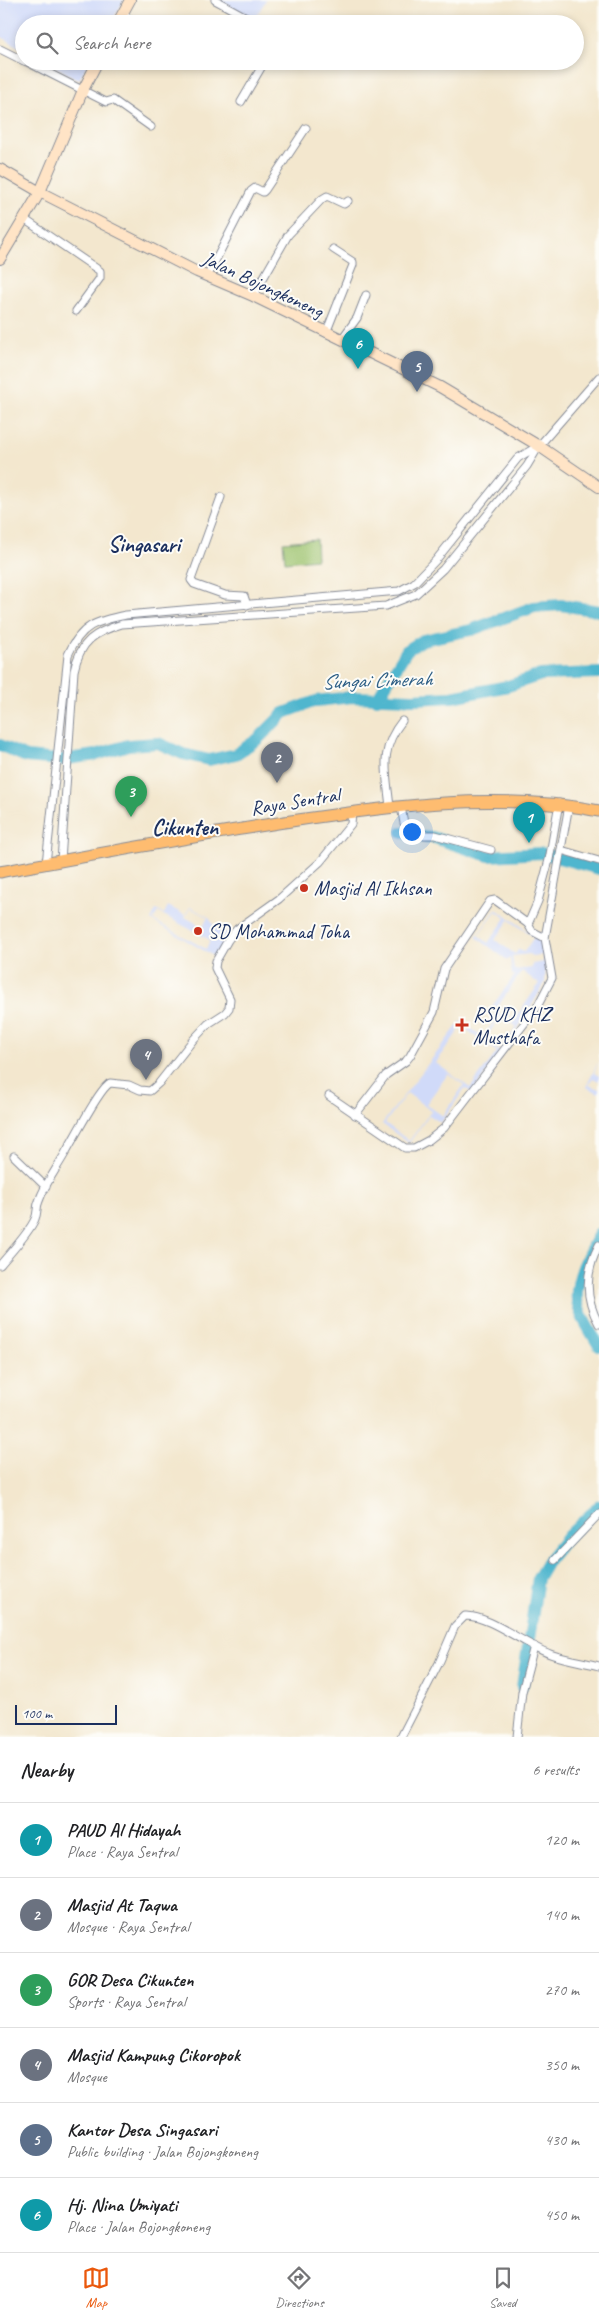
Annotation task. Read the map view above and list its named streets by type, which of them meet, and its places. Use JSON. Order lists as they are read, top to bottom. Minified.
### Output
{"streets":{"main road":["Jalan Bojongkoneng","Raya Sentral"]},"districts":["Singasari","Cikunten"],"water":["Sungai Cimerah"],"places":{"other":["Masjid Al Ikhsan","SD Mohammad Toha"],"health":["RSUD KHZ Musthafa"]},"scale_bar":"100 m","page":{"search":"Search here","pins":["6","5","2","3","1","4"],"scale":"100 m","heading":["Nearby","6 results"],"list":[{"mark":"1","name":"PAUD Al Hidayah","note":"Place · Raya Sentral","value":"120 m"},{"mark":"2","name":"Masjid At Taqwa","note":"Mosque · Raya Sentral","value":"140 m"},{"mark":"3","name":"GOR Desa Cikunten","note":"Sports · Raya Sentral","value":"270 m"},{"mark":"4","name":"Masjid Kampung Cikoropok","note":"Mosque","value":"350 m"},{"mark":"5","name":"Kantor Desa Singasari","note":"Public building · Jalan Bojongkoneng","value":"430 m"},{"mark":"6","name":"Hj. Nina Umiyati","note":"Place · Jalan Bojongkoneng","value":"450 m"}],"nav":["Map","Directions","Saved"]}}
